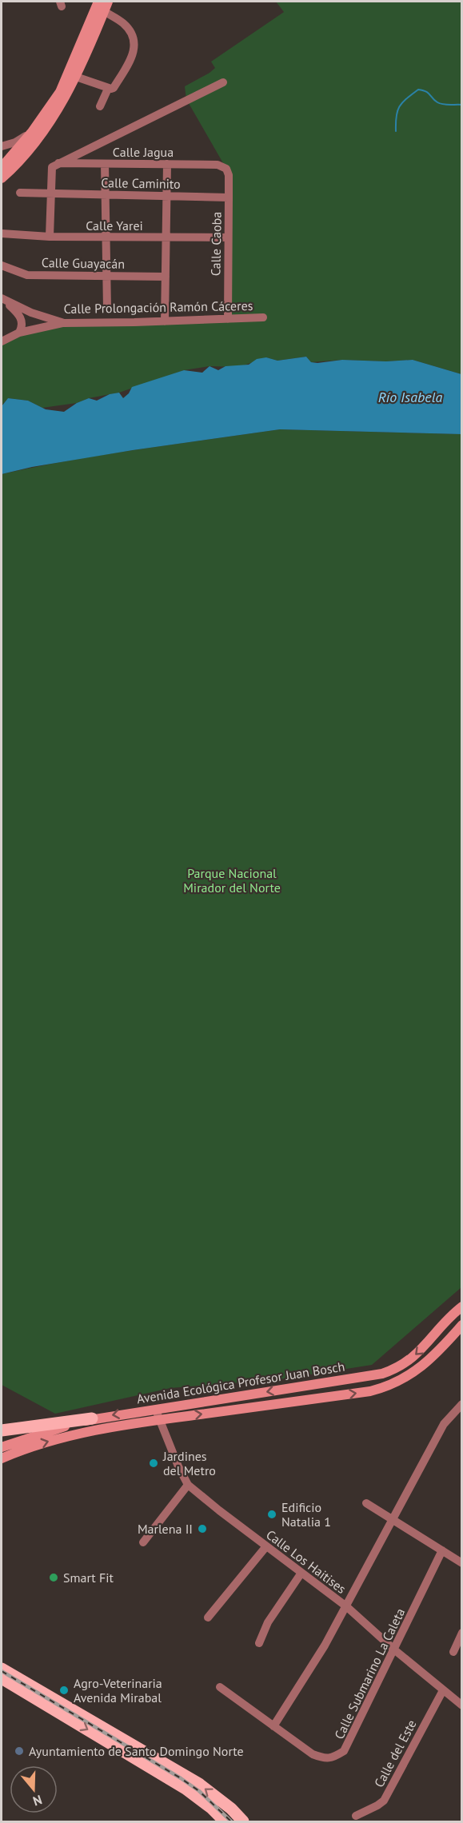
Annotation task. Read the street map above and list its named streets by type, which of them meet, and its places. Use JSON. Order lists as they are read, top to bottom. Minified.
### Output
{"streets":{"street":["Calle Jagua","Calle Caminito","Calle Yarei","Calle Caoba","Calle Guayacán","Calle Prolongación Ramón Cáceres","Avenida Ecológica Profesor Juan Bosch","Calle Los Haitises","Calle Submarino La Caleta","Calle del Este"]},"crossings":[["Calle Jagua","Calle Caoba"],["Calle Caminito","Calle Caoba"],["Calle Yarei","Calle Caoba"],["Calle Caoba","Calle Prolongación Ramón Cáceres"],["Avenida Ecológica Profesor Juan Bosch","Calle Los Haitises"],["Calle Los Haitises","Calle Submarino La Caleta"],["Calle Los Haitises","Calle del Este"]],"water":["Río Isabela"],"parks":["Parque Nacional Mirador del Norte"],"places":["Jardines del Metro","Edificio Natalia 1","Marlena II","Smart Fit","Agro-Veterinaria Avenida Mirabal","Ayuntamiento de Santo Domingo Norte"],"north":"bottom"}
